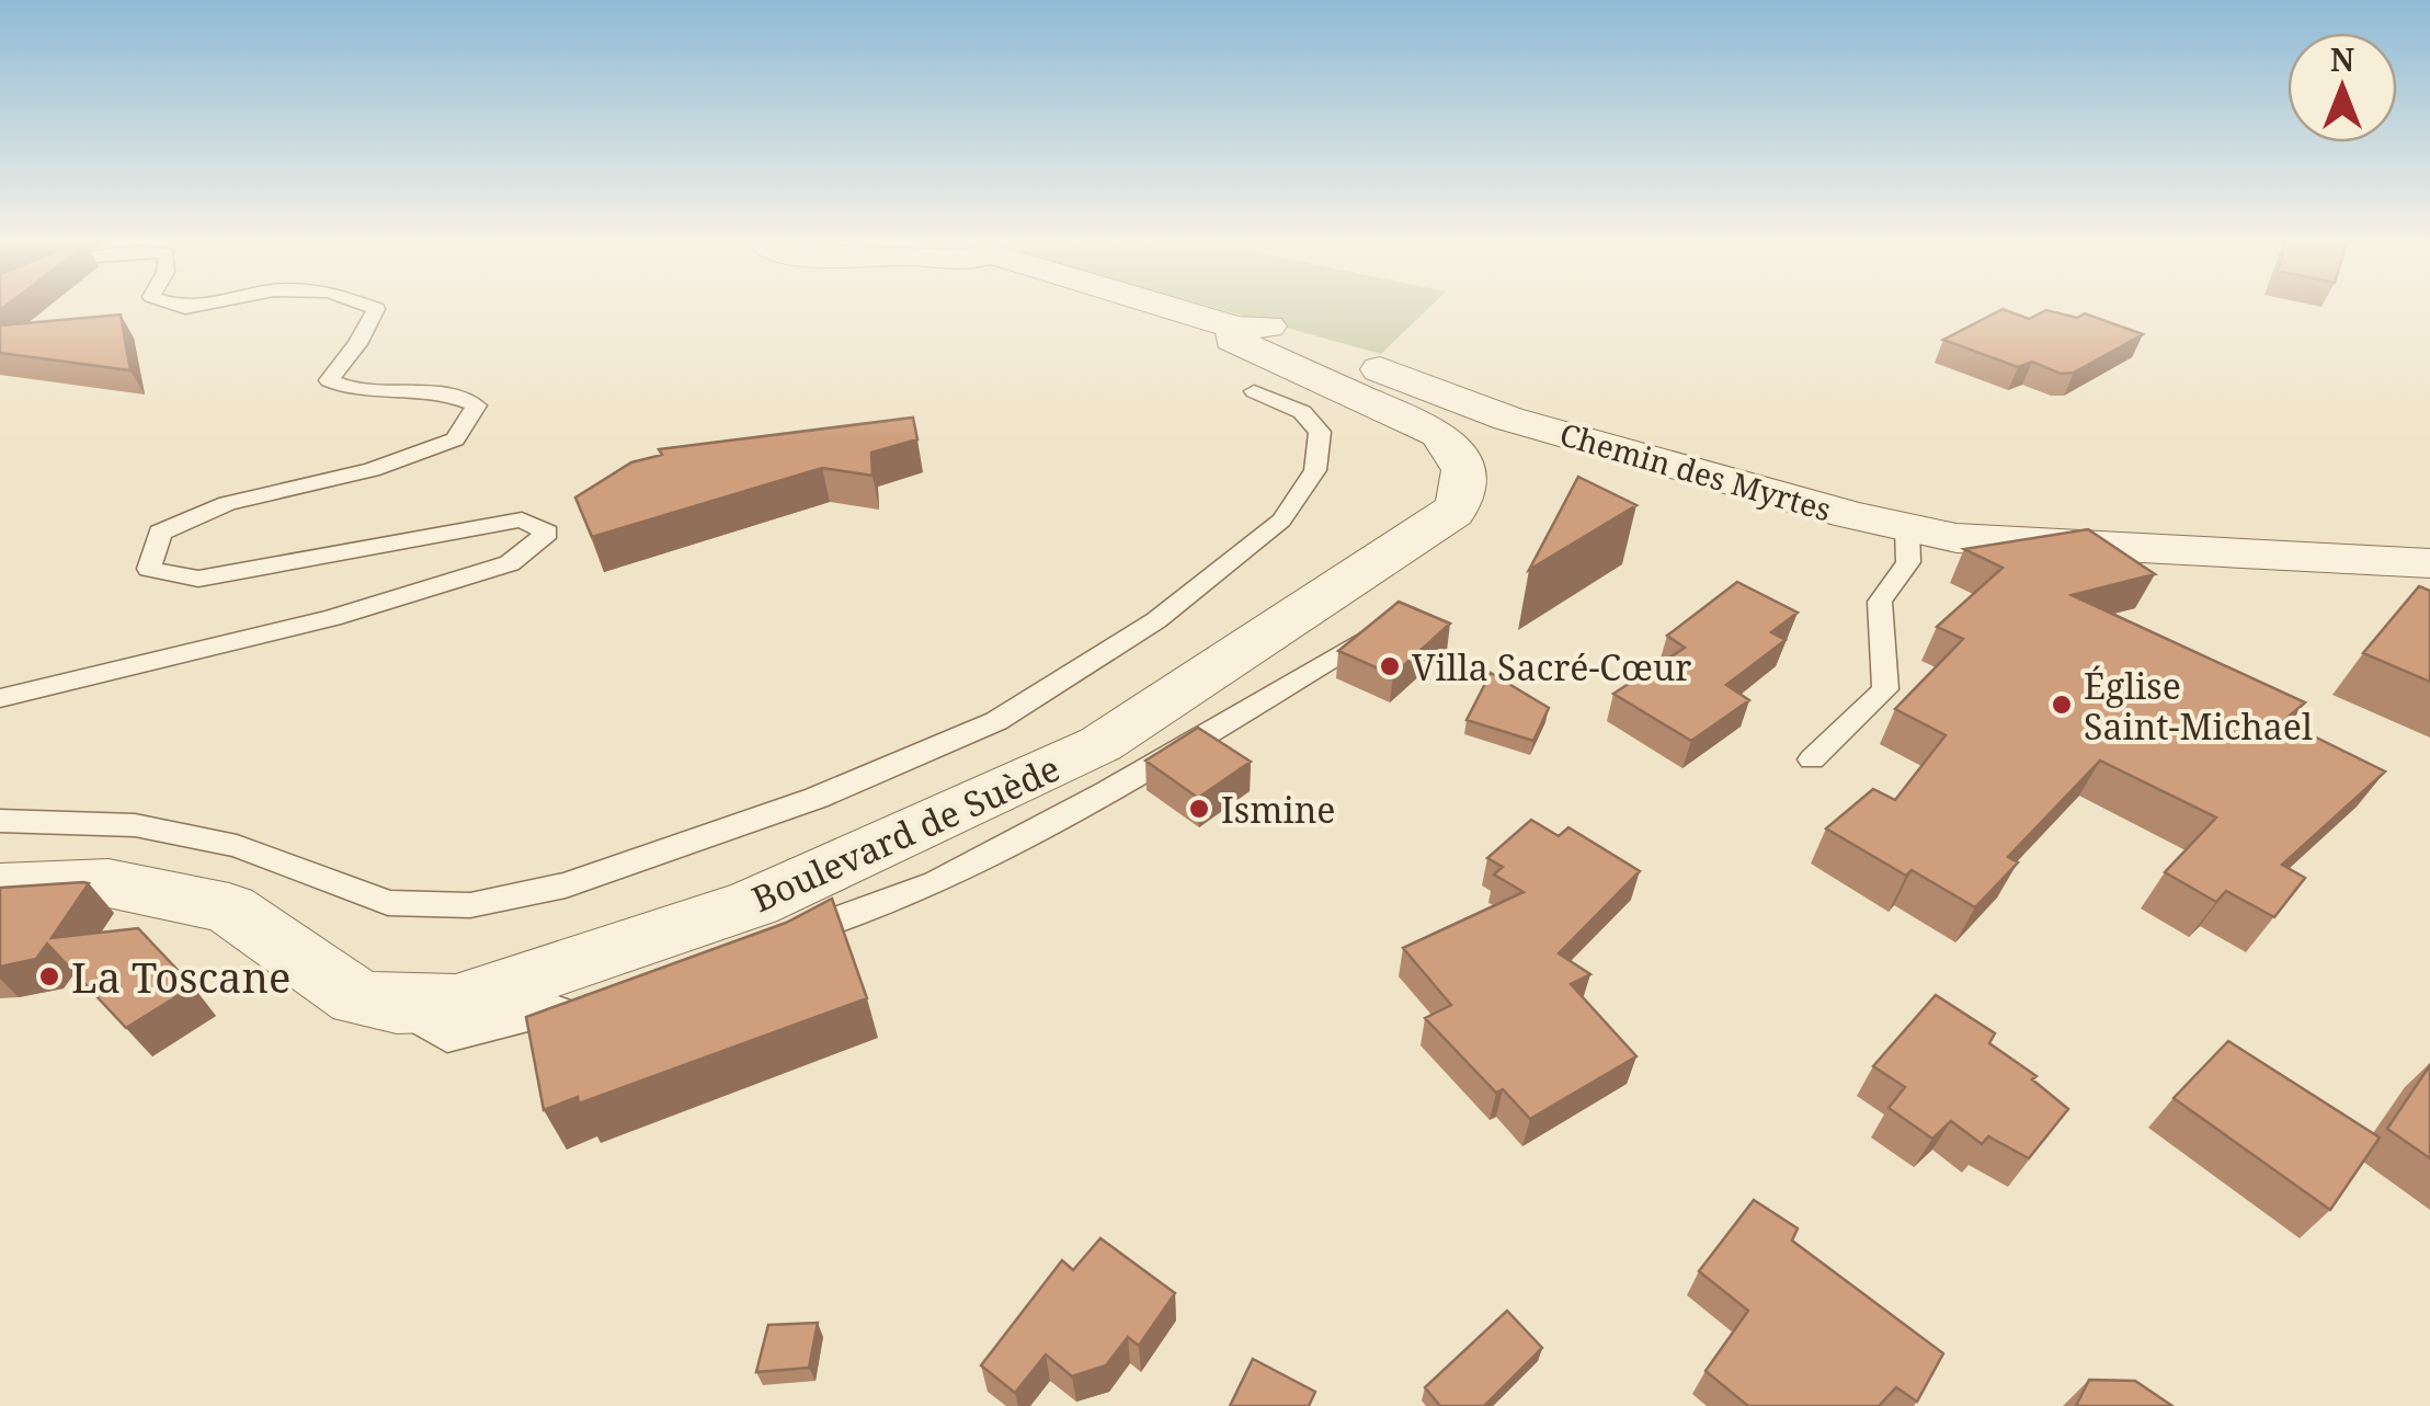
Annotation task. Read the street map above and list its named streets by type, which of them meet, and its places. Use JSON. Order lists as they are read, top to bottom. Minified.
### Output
{"streets":{"street":["Chemin des Myrtes","Boulevard de Suède"]},"crossings":[["Chemin des Myrtes","Boulevard de Suède"]],"places":["Villa Sacré-Cœur","Église Saint-Michael","Ismine","La Toscane"],"north":"top"}
